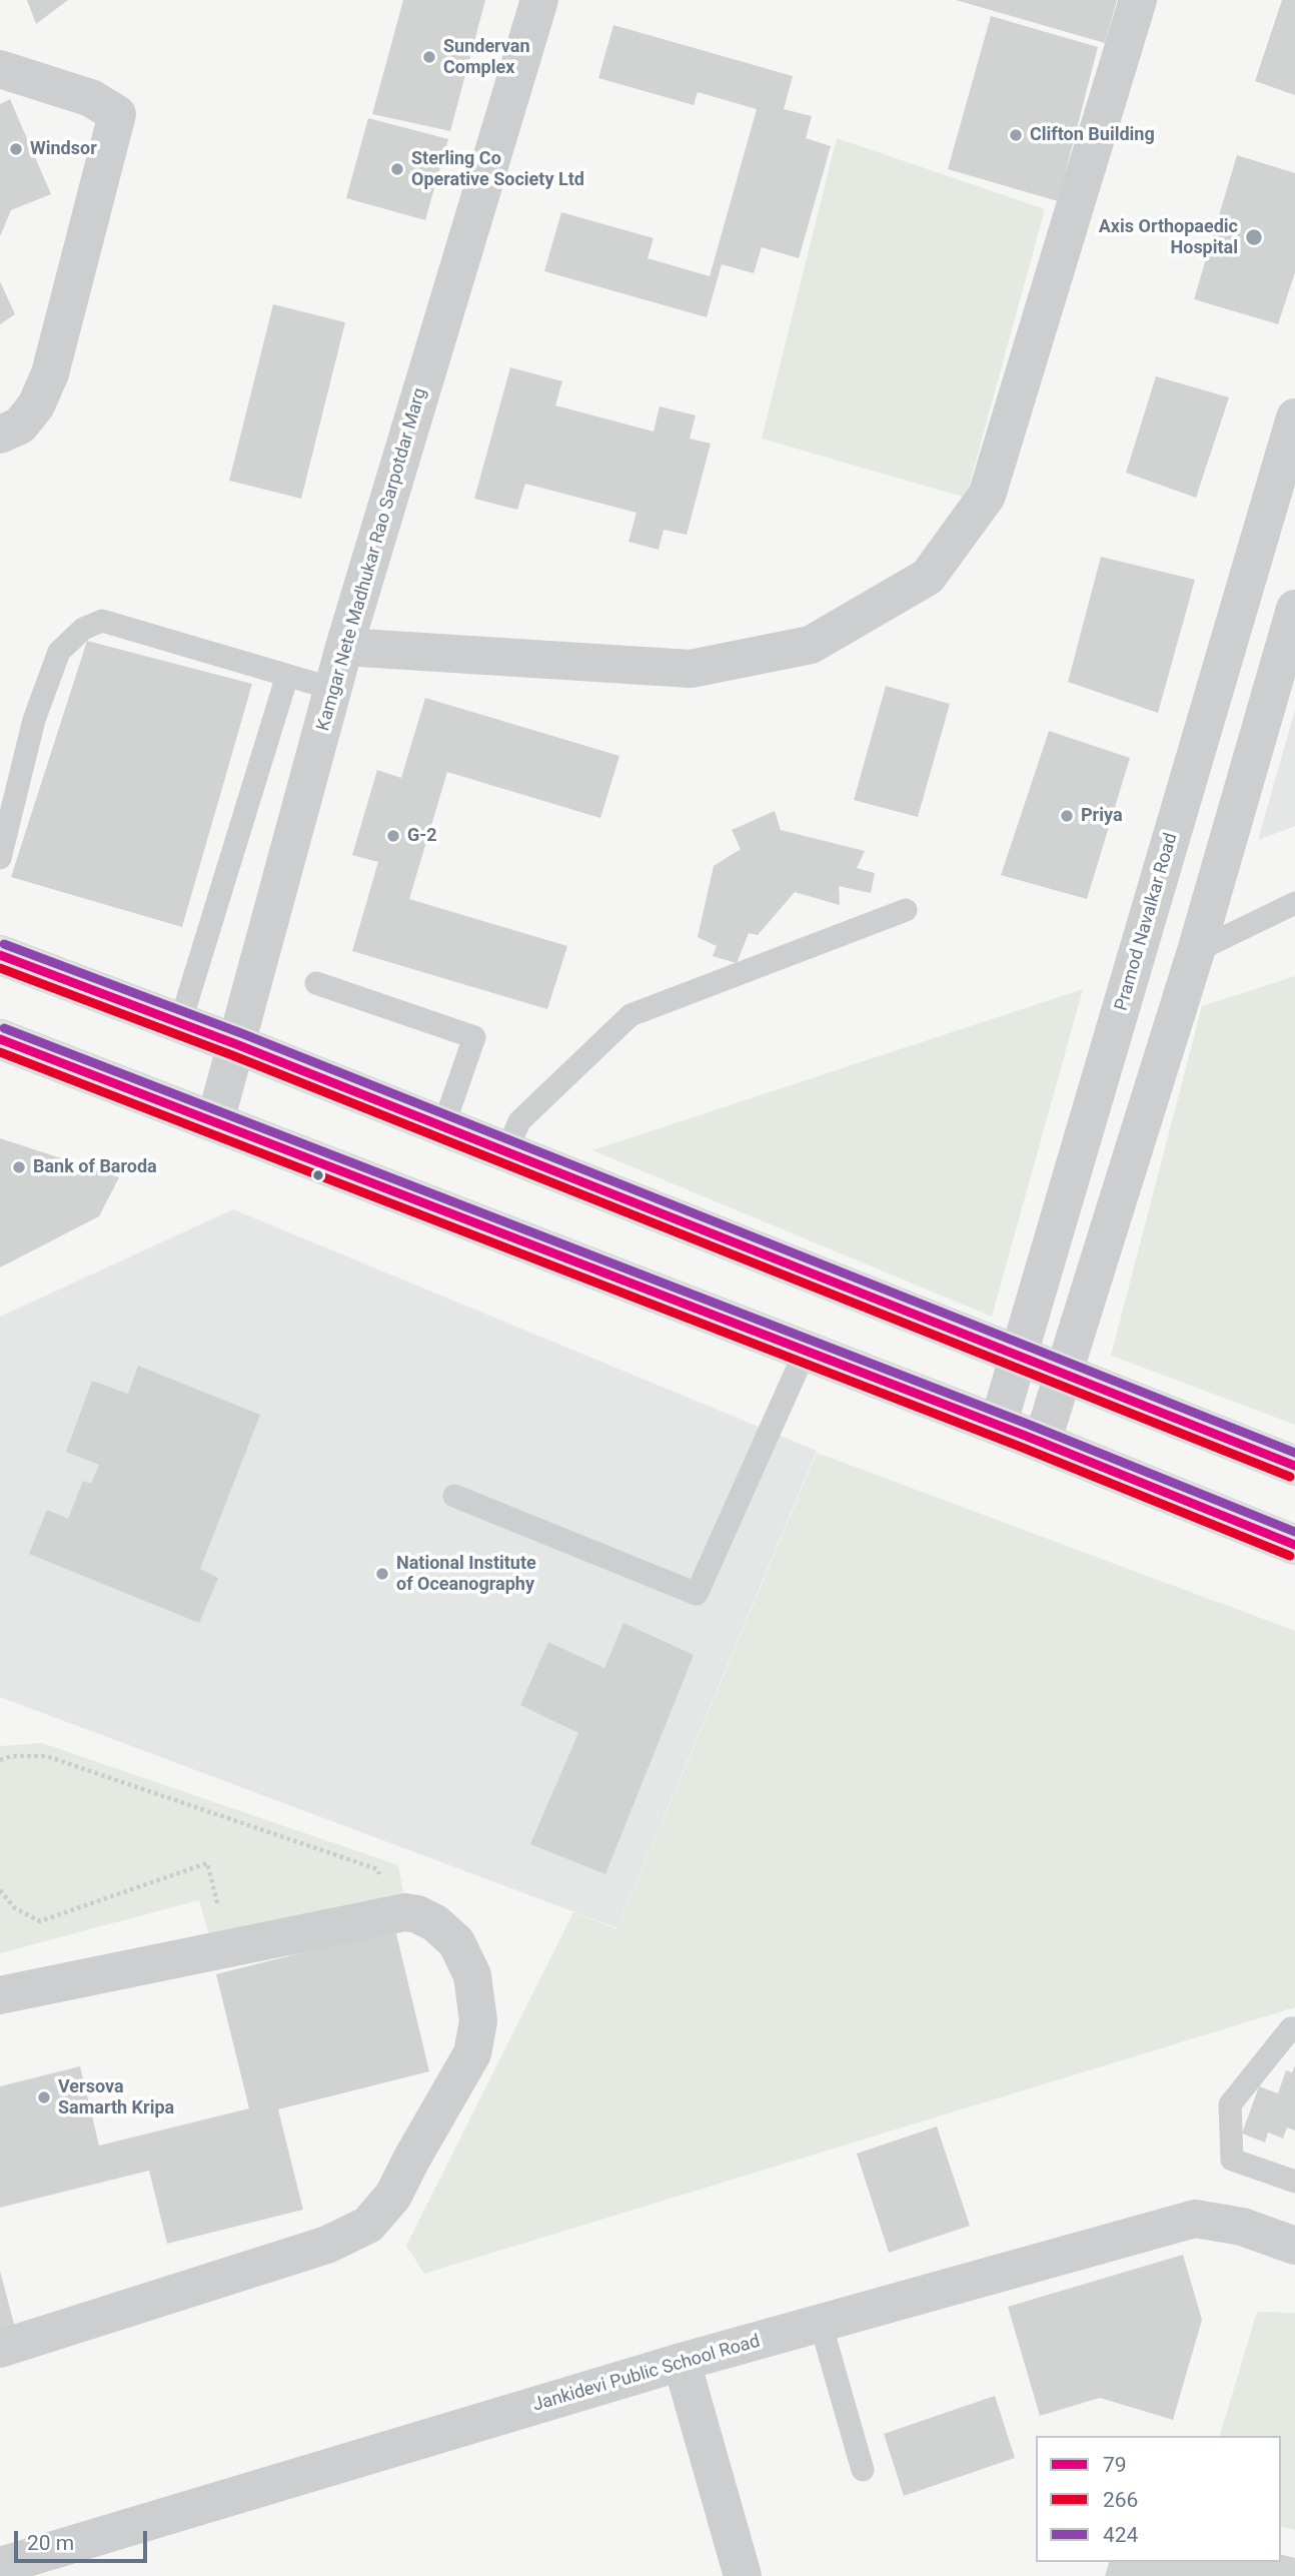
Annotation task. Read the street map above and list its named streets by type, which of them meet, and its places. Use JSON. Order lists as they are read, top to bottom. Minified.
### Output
{"streets":{"street":["Kamgar Nete Madhukar Rao Sarpotdar Marg","Pramod Navalkar Road","Jankidevi Public School Road"]},"places":["Sundervan Complex","Clifton Building","Windsor","Sterling Co Operative Society Ltd","Axis Orthopaedic Hospital","Priya","G-2","Bank of Baroda","National Institute of Oceanography","Versova Samarth Kripa"],"lines":["transit line 424","transit line 79","transit line 266"],"legend":["79","266","424"],"scale_bar":"20 m"}
